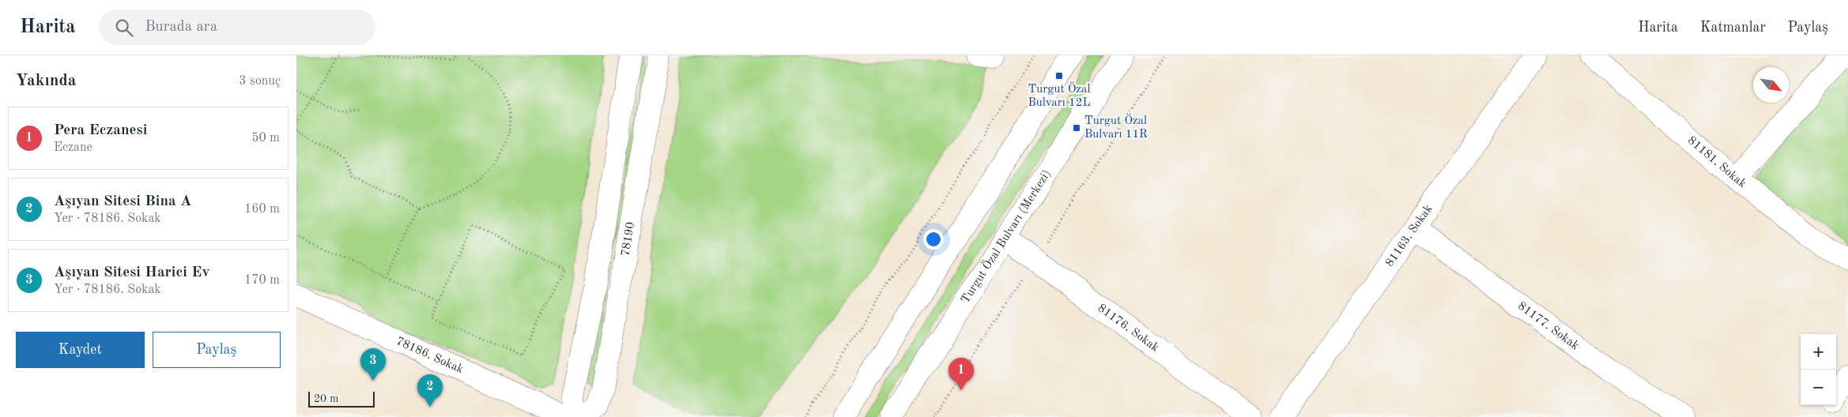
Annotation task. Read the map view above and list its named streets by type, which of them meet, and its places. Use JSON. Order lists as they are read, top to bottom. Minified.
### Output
{"streets":{"street":["81181. Sokak","Turgut Özal Bulvarı (Merkezi)","81163. Sokak","78190","81177. Sokak","81176. Sokak","78186. Sokak"]},"crossings":[["Turgut Özal Bulvarı (Merkezi)","81176. Sokak"],["81163. Sokak","81177. Sokak"]],"places":{"transit":["Turgut Özal Bulvarı 12L","Turgut Özal Bulvarı 11R"]},"scale_bar":"20 m","north":"bottom right","page":{"header":"Harita","search":"Burada ara","nav":["Harita","Katmanlar","Paylaş"],"heading":["Yakında","3 sonuç"],"list":[{"mark":"1","name":"Pera Eczanesi","note":"Eczane","value":"50 m"},{"mark":"2","name":"Aşıyan Sitesi Bina A","note":"Yer · 78186. Sokak","value":"160 m"},{"mark":"3","name":"Aşıyan Sitesi Harici Ev","note":"Yer · 78186. Sokak","value":"170 m"}],"buttons":["Kaydet","Paylaş"],"map_buttons":["+","−"],"pins":["3","1","2"],"scale":"20 m"}}
